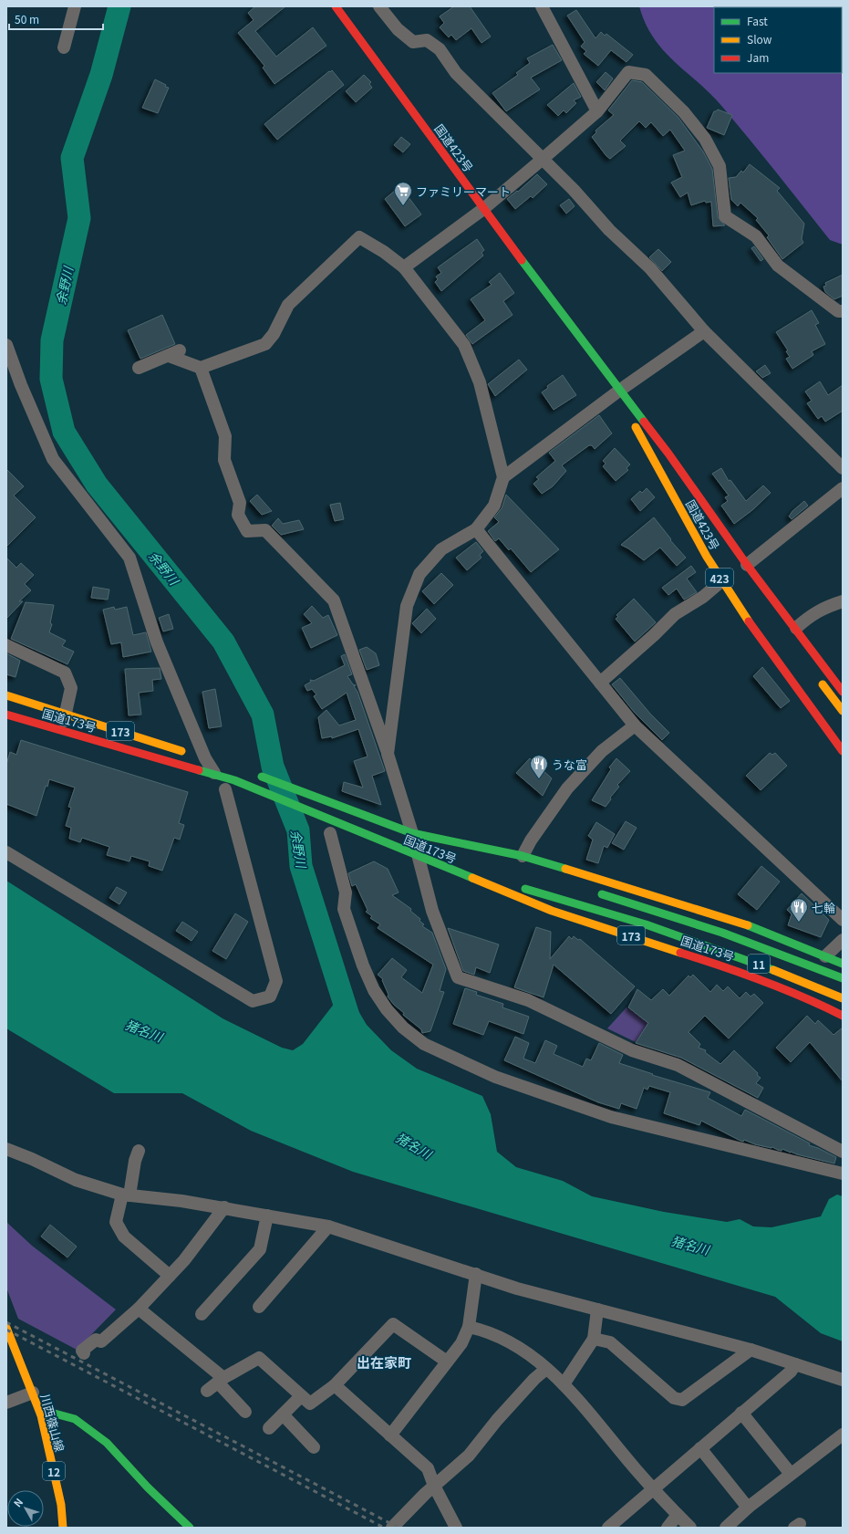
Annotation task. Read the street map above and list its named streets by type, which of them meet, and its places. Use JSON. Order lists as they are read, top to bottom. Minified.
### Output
{"streets":{"main road":["国道423号","423","国道173号","173","11","川西篠山線","12"]},"crossings":[["国道173号","11"]],"districts":["出在家町"],"water":["余野川","猪名川"],"places":{"supermarket":["ファミリーマート"],"restaurant":["うな富","七輪"]},"legend":["Fast","Slow","Jam"],"scale_bar":"50 m","north":"top left"}
